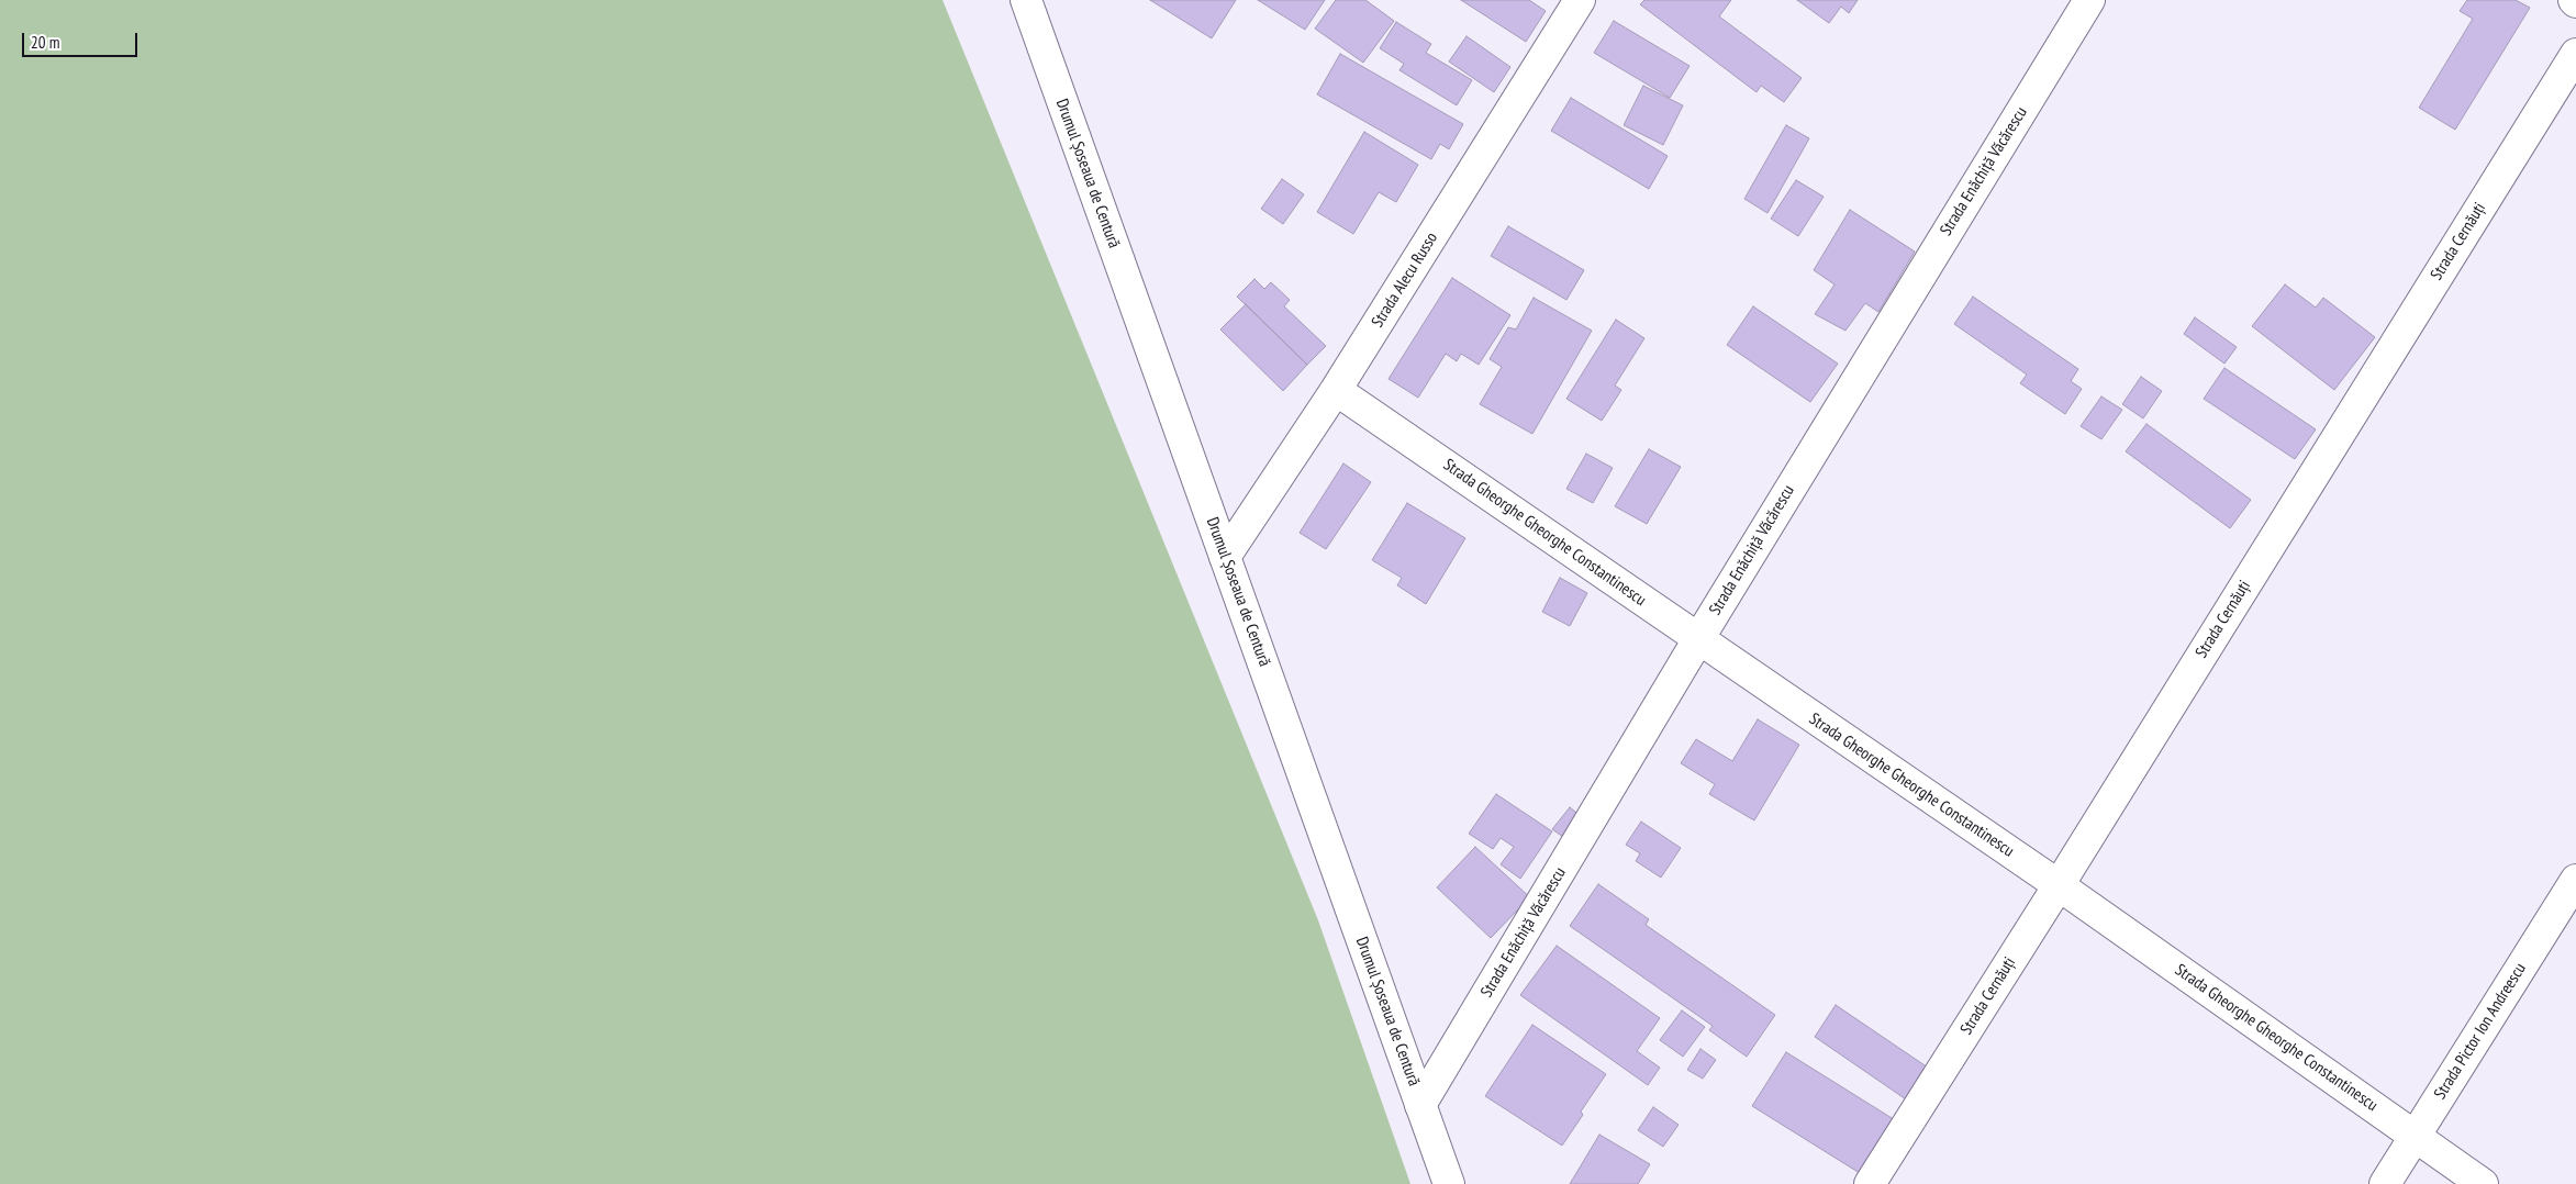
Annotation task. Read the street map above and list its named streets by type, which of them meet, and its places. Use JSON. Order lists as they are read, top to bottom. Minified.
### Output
{"streets":{"main road":["Strada Enăchiță Văcărescu","Drumul Șoseaua de Centură","Strada Cernăuți","Strada Alecu Russo","Strada Gheorghe Gheorghe Constantinescu","Strada Pictor Ion Andreescu"]},"crossings":[["Strada Enăchiță Văcărescu","Drumul Șoseaua de Centură"],["Strada Enăchiță Văcărescu","Strada Gheorghe Gheorghe Constantinescu"],["Drumul Șoseaua de Centură","Strada Alecu Russo"],["Strada Cernăuți","Strada Gheorghe Gheorghe Constantinescu"],["Strada Alecu Russo","Strada Gheorghe Gheorghe Constantinescu"],["Strada Gheorghe Gheorghe Constantinescu","Strada Pictor Ion Andreescu"]],"scale_bar":"20 m"}
